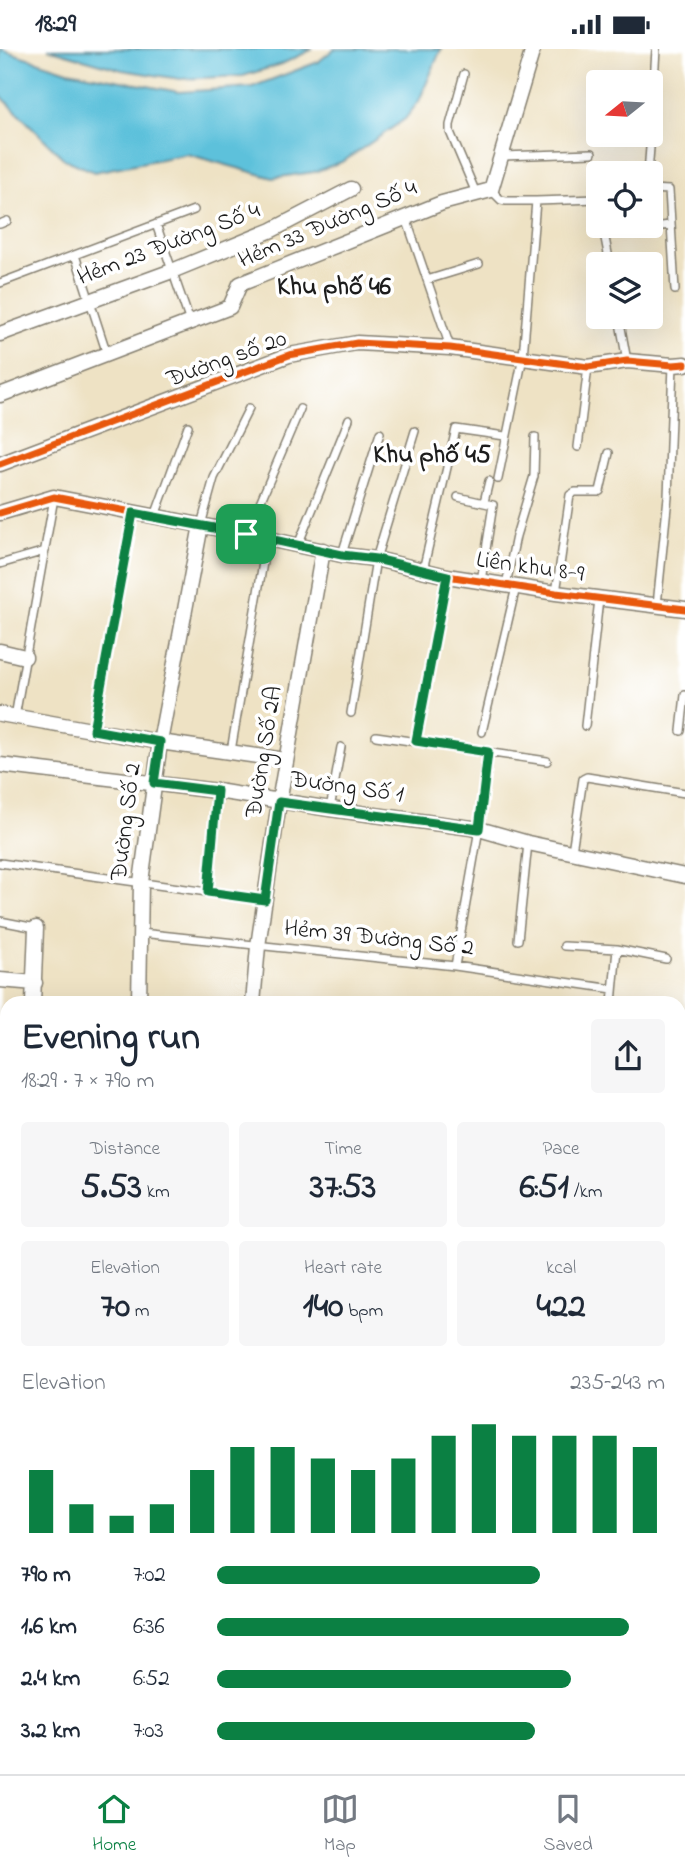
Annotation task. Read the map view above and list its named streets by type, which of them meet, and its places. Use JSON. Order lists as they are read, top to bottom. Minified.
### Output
{"streets":{"street":["Hẻm 33 Đường Số 4","Hẻm 23 Đường Số 4","Đường số 20","Liên khu 8-9","Đường Số 2A","Đường Số 1","Đường Số 2"],"lane":["Hẻm 39 Đường Số 2"]},"crossings":[["Liên khu 8-9","Đường Số 2A"],["Liên khu 8-9","Đường Số 2"],["Đường Số 2A","Đường Số 1"],["Đường Số 2A","Hẻm 39 Đường Số 2"],["Đường Số 1","Đường Số 2"],["Đường Số 2","Hẻm 39 Đường Số 2"]],"districts":["Khu phố 46","Khu phố 45"],"north":"left","page":{"status":"18:29","heading":["Evening run","18:29 · 7 × 790 m"],"stats":[["Distance","5.53 km"],["Time","37:53"],["Pace","6:51 /km"],["Elevation","70 m"],["Heart rate","140 bpm"],["kcal","422"]],"chart":["Elevation","235–243 m"],"list":[{"name":"790 m","note":"7:02"},{"name":"1.6 km","note":"6:36"},{"name":"2.4 km","note":"6:52"},{"name":"3.2 km","note":"7:03"}],"tabs":["Home","Map","Saved"]}}
